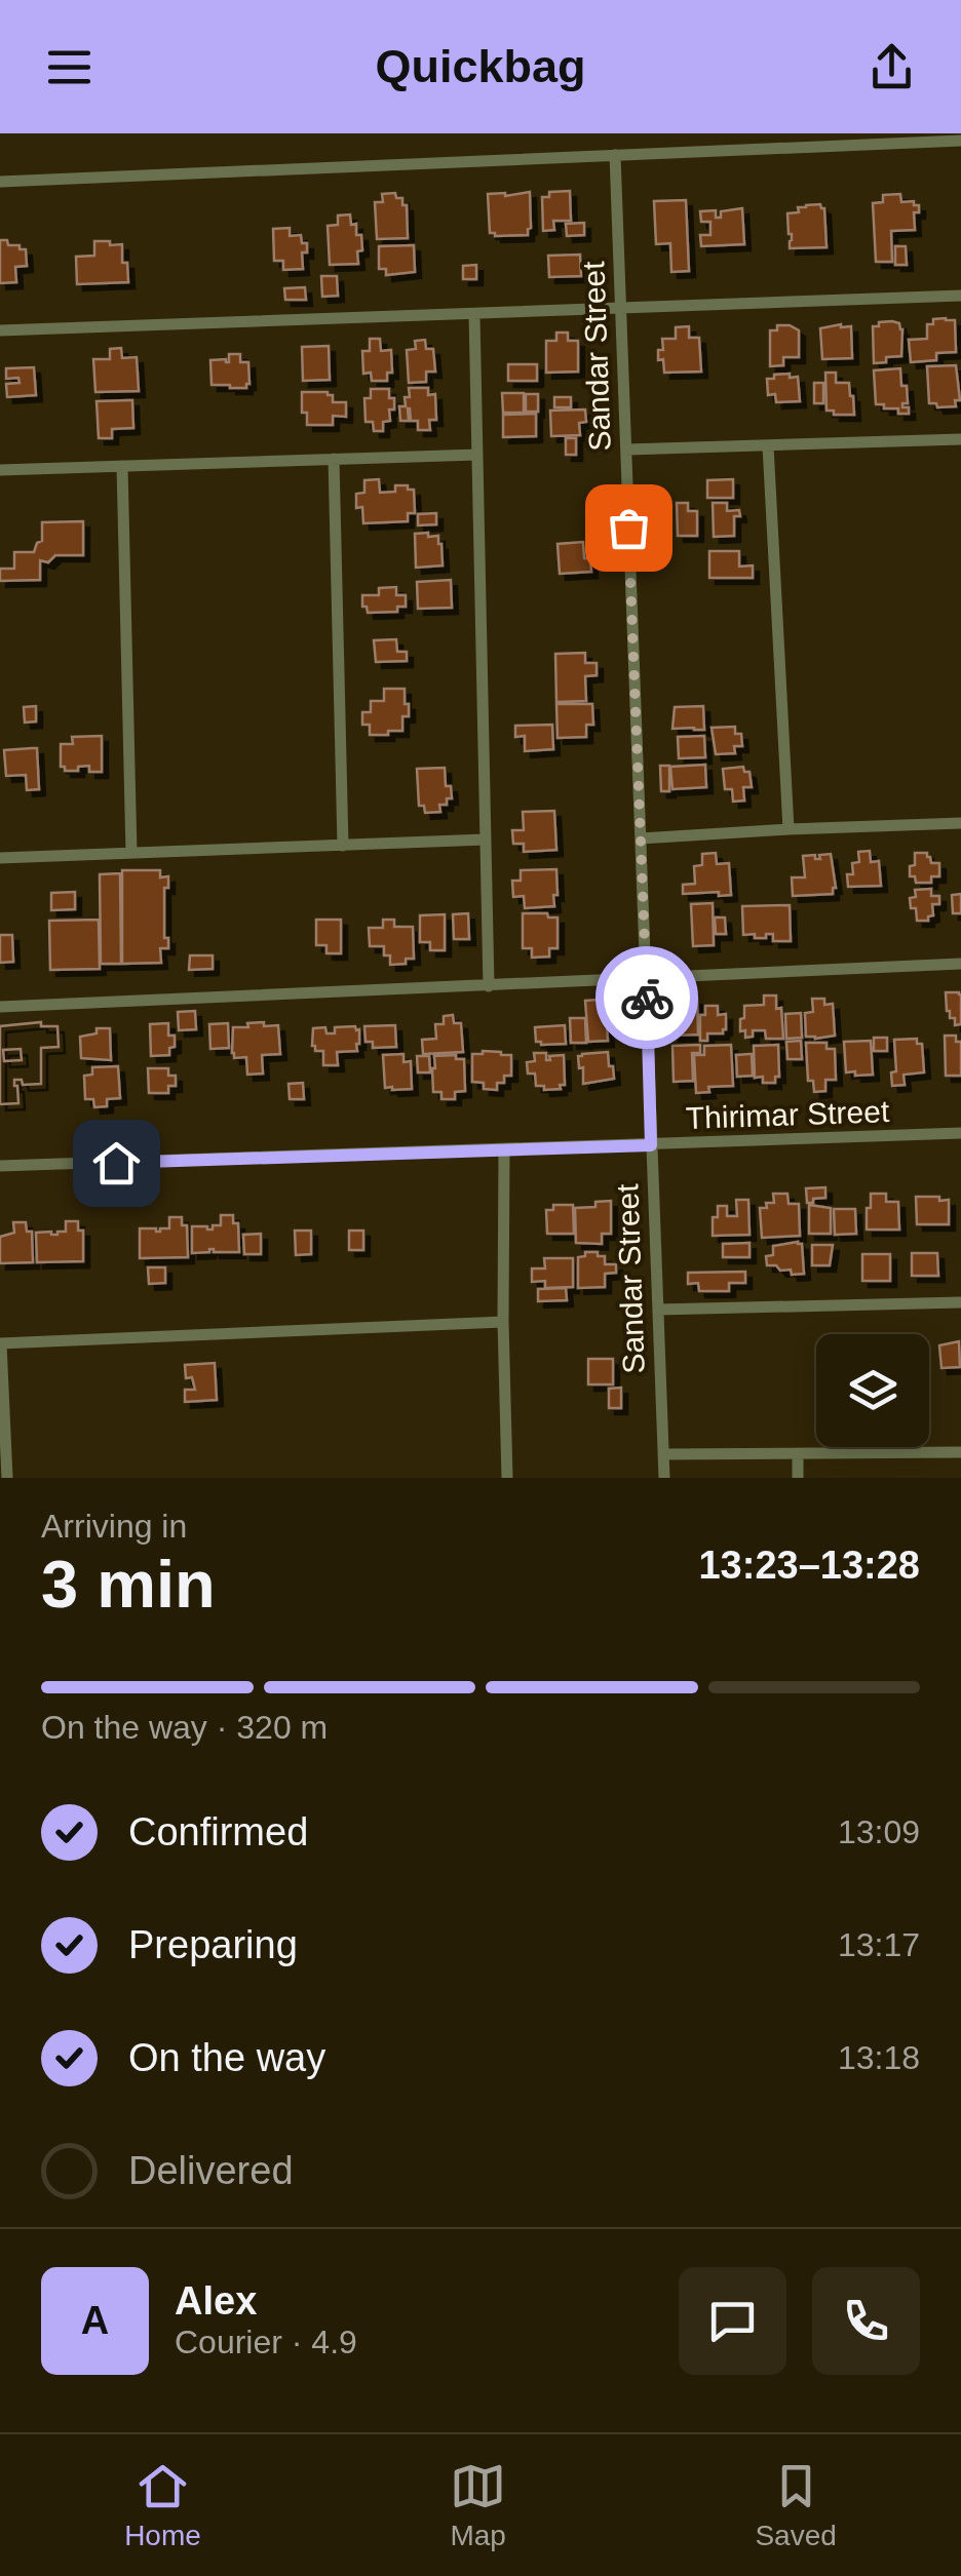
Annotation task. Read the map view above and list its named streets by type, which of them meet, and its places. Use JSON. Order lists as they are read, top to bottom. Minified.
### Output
{"streets":{"street":["Sandar Street","Thirimar Street"]},"crossings":[["Sandar Street","Thirimar Street"]],"page":{"header":"Quickbag","heading":["3 min","Arriving in","13:23–13:28"],"panel":["Alex","Courier · 4.9"],"bar":"On the way · 320 m","list":[["Confirmed","13:09"],["Preparing","13:17"],["On the way","13:18"],"Delivered"],"round":"A","tabs":["Home","Map","Saved"]}}
